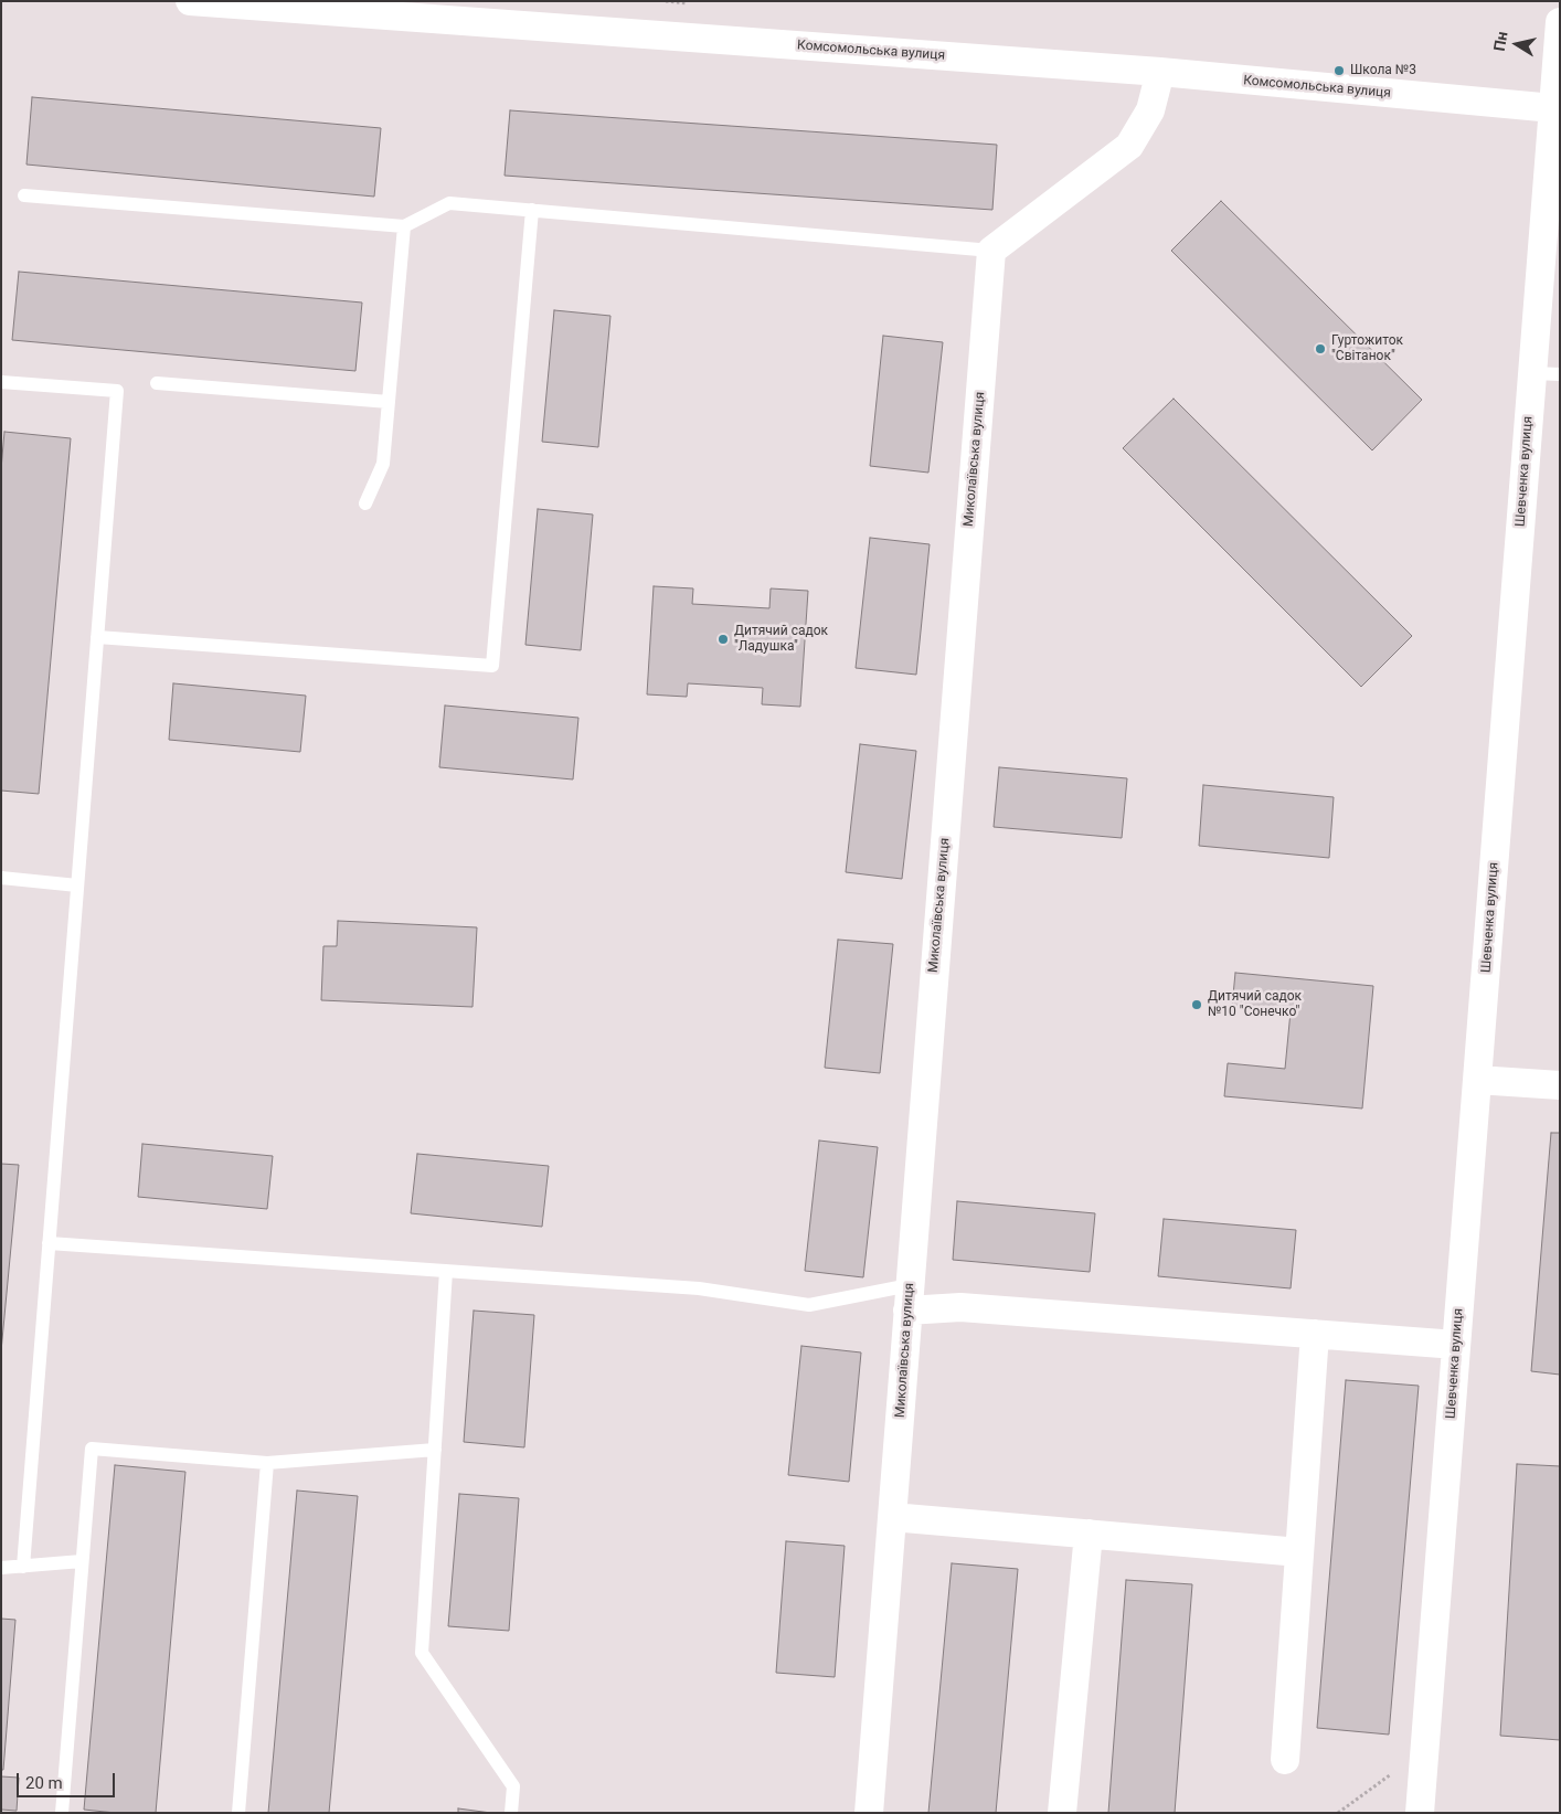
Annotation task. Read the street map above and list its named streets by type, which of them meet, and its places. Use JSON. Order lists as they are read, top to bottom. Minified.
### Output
{"streets":{"street":["Комсомольська вулиця","Миколаївська вулиця","Шевченка вулиця"]},"crossings":[["Комсомольська вулиця","Шевченка вулиця"]],"places":["Школа №3","Гуртожиток \"Світанок\"","Дитячий садок \"Ладушка\"","Дитячий садок №10 \"Сонечко\""],"scale_bar":"20 m","north":"left"}
